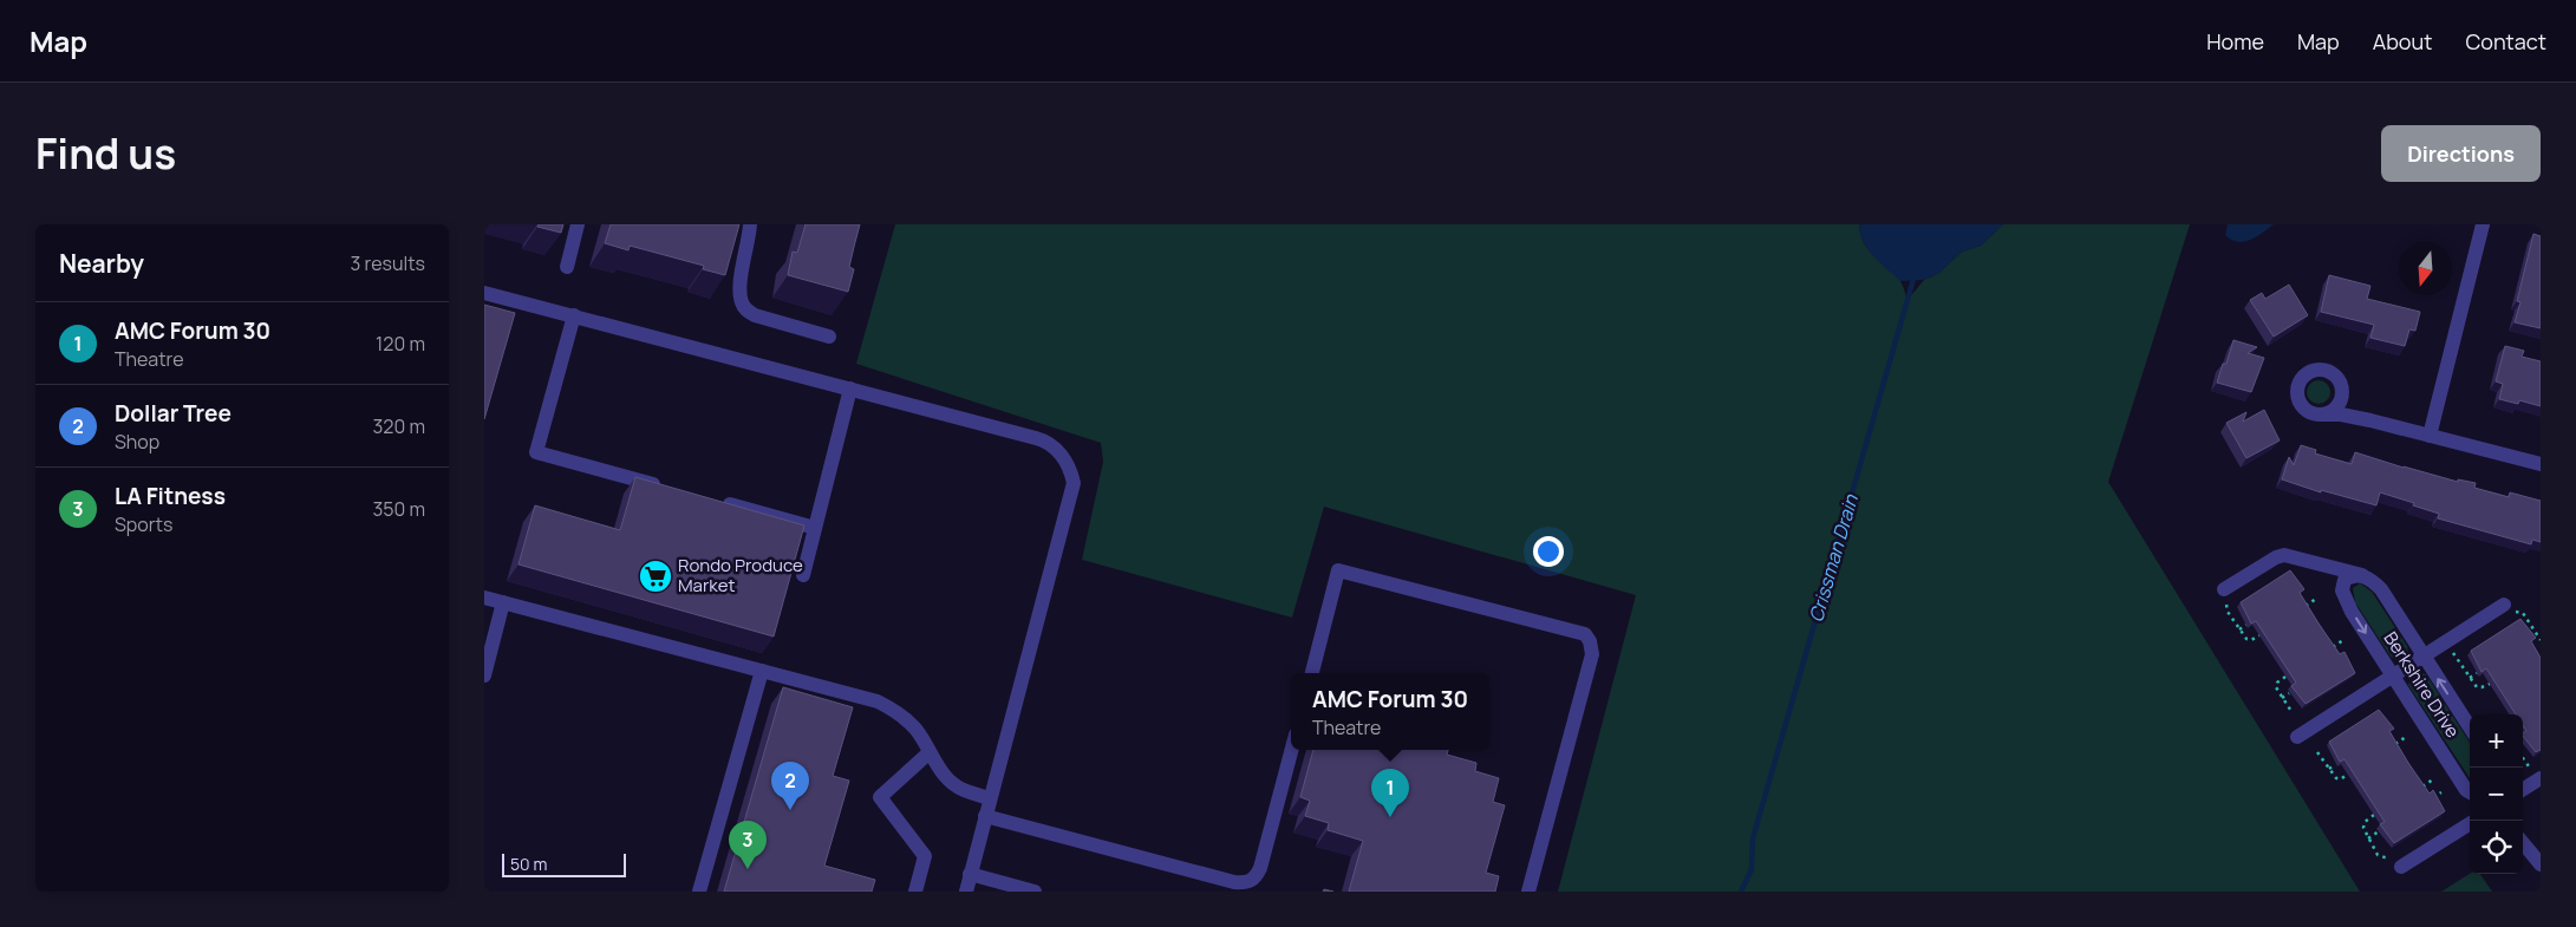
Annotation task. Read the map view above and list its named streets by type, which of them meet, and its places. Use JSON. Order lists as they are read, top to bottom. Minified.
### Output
{"streets":{"street":["Berkshire Drive"]},"water":["Crissman Drain"],"places":{"supermarket":["Rondo Produce Market"]},"scale_bar":"50 m","north":"bottom","page":{"header":"Map","nav":["Home","Map","About","Contact"],"title":"Find us","buttons":"Directions","heading":["Nearby","3 results"],"list":[{"mark":"1","name":"AMC Forum 30","note":"Theatre","value":"120 m"},{"mark":"2","name":"Dollar Tree","note":"Shop","value":"320 m"},{"mark":"3","name":"LA Fitness","note":"Sports","value":"350 m"}],"popup":["AMC Forum 30","Theatre"],"map_buttons":["+","−"],"pins":["2","1","3"],"scale":"50 m"}}
